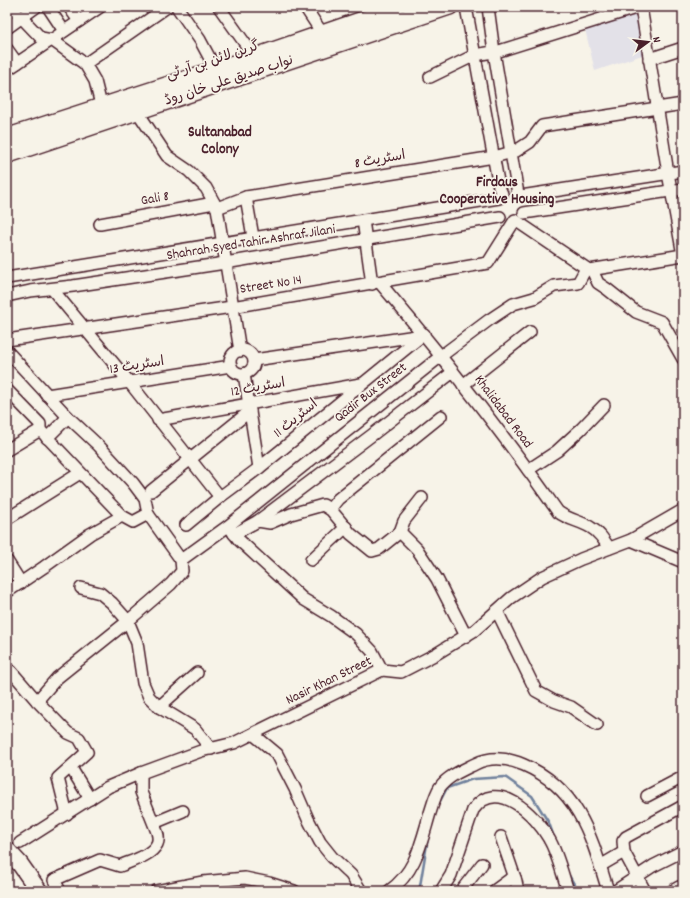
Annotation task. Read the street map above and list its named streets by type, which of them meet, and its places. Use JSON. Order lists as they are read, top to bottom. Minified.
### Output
{"streets":{"main road":["نواب صدیق علی خان روڈ"],"street":["گرین لائن بی آر ٹی","اسٹریٹ 8","Gali 8","Shahrah Syed Tahir Ashraf Jilani","Street No 14","اسٹریٹ 13","اسٹریٹ 12","Qadir Bux Street","Khalidabad Road","اسٹریٹ 11","Nasir Khan Street"]},"crossings":[["اسٹریٹ 8","Gali 8"],["Shahrah Syed Tahir Ashraf Jilani","Street No 14"],["Street No 14","Khalidabad Road"],["اسٹریٹ 12","اسٹریٹ 11"],["Qadir Bux Street","Khalidabad Road"],["Khalidabad Road","اسٹریٹ 11"],["Khalidabad Road","Nasir Khan Street"]],"districts":["Sultanabad Colony","Firdaus Cooperative Housing"],"north":"right"}
